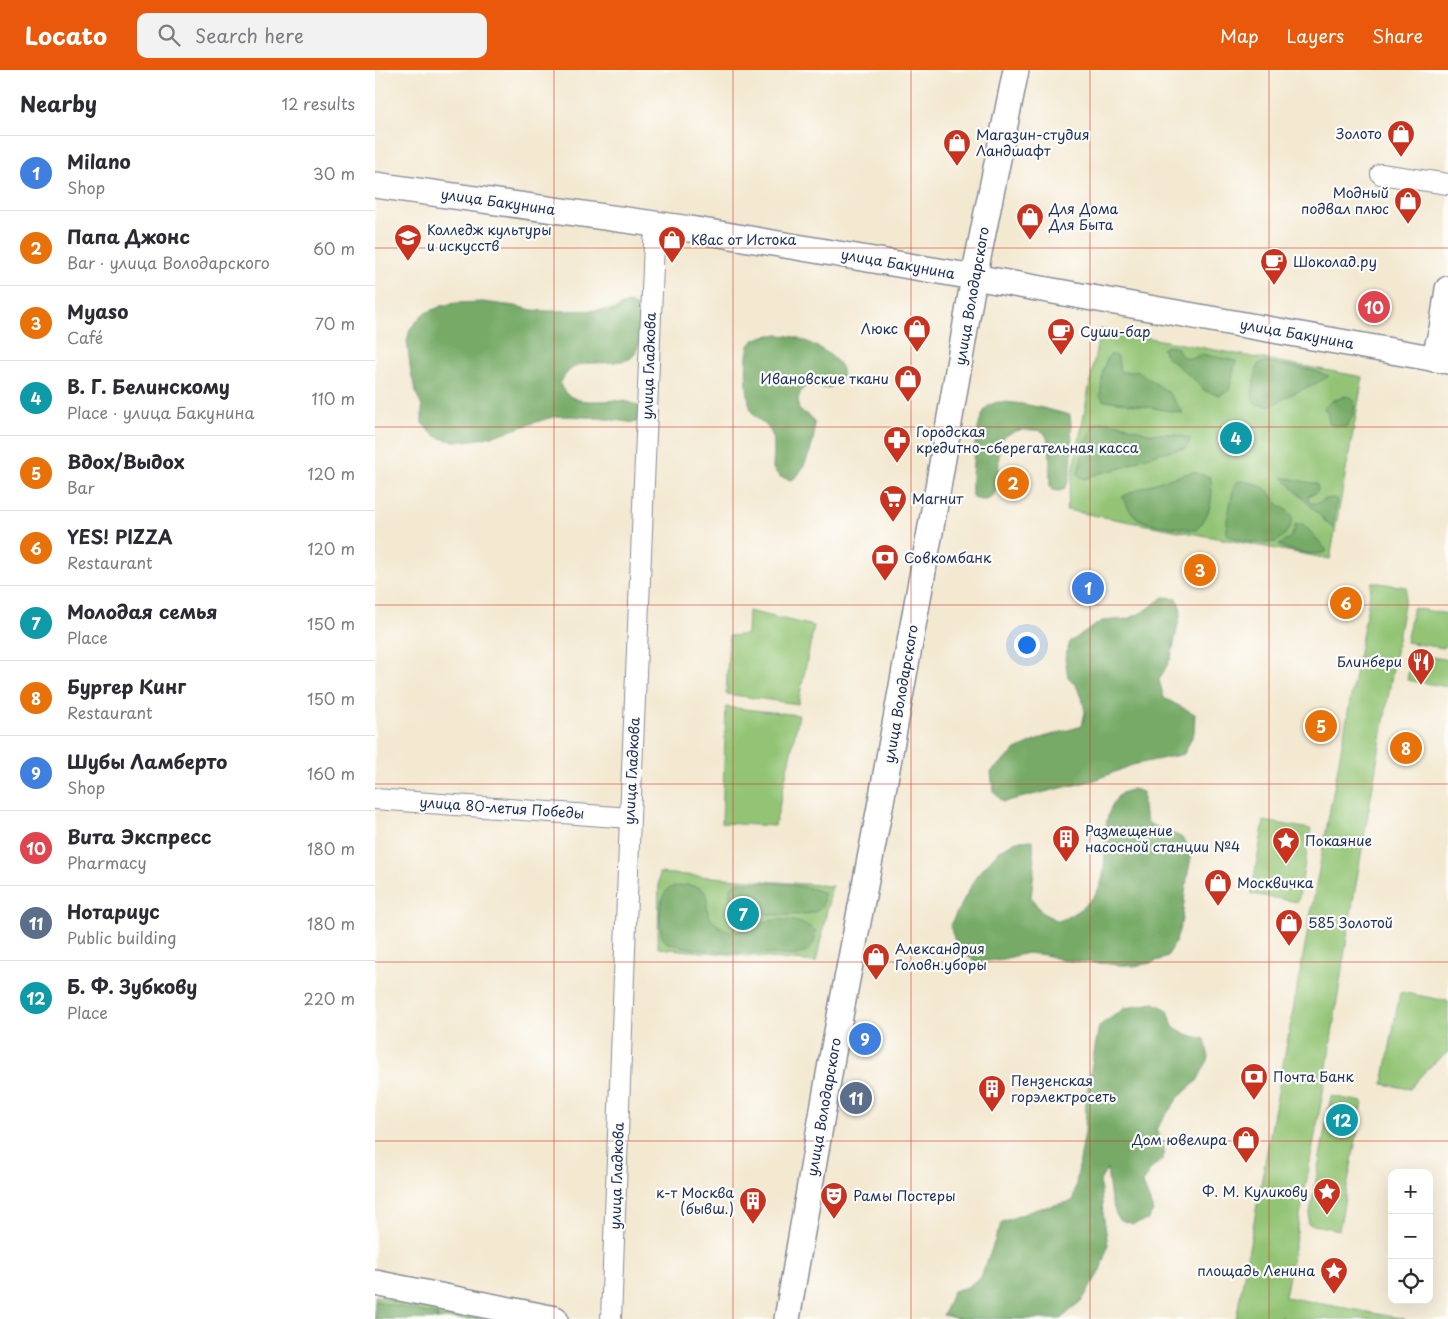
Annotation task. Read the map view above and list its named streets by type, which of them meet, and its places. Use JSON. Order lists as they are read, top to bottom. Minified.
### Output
{"streets":{"main road":["улица Бакунина","улица Володарского"],"street":["улица Гладкова","улица 80-летия Победы"]},"crossings":[["улица Бакунина","улица Володарского"],["улица Бакунина","улица Гладкова"],["улица Гладкова","улица 80-летия Победы"]],"places":{"shop":["Золото","Магазин-студия Ландшафт","Модный подвал плюс","Для Дома Для Быта","Квас от Истока","Люкс","Ивановские ткани","Москвичка","585 Золотой","Александрия Головн.уборы","Дом ювелира"],"school or university":["Колледж культуры и искусств"],"cafe":["Шоколад.ру","Суши-бар"],"pharmacy":["Городская кредитно-сберегательная касса"],"supermarket":["Магнит"],"bank":["Совкомбанк","Почта Банк"],"restaurant":["Блинбери"],"building":["Размещение насосной станции №4","Пензенская горэлектросеть","к-т Москва (бывш.)"],"place":["Покаяние","Ф. М. Куликову","площадь Ленина"],"theatre":["Рамы Постеры"]},"page":{"header":"Locato","search":"Search here","nav":["Map","Layers","Share"],"heading":["Nearby","12 results"],"list":[{"mark":"1","name":"Milano","note":"Shop","value":"30 m"},{"mark":"2","name":"Папа Джонс","note":"Bar · улица Володарского","value":"60 m"},{"mark":"3","name":"Myaso","note":"Café","value":"70 m"},{"mark":"4","name":"В. Г. Белинскому","note":"Place · улица Бакунина","value":"110 m"},{"mark":"5","name":"Вдох/Выдох","note":"Bar","value":"120 m"},{"mark":"6","name":"YES! PIZZA","note":"Restaurant","value":"120 m"},{"mark":"7","name":"Молодая семья","note":"Place","value":"150 m"},{"mark":"8","name":"Бургер Кинг","note":"Restaurant","value":"150 m"},{"mark":"9","name":"Шубы Ламберто","note":"Shop","value":"160 m"},{"mark":"10","name":"Вита Экспресс","note":"Pharmacy","value":"180 m"},{"mark":"11","name":"Нотариус","note":"Public building","value":"180 m"},{"mark":"12","name":"Б. Ф. Зубкову","note":"Place","value":"220 m"}],"pins":["10","4","2","3","1","6","5","8","7","9","11","12"],"map_buttons":["+","−"]}}
